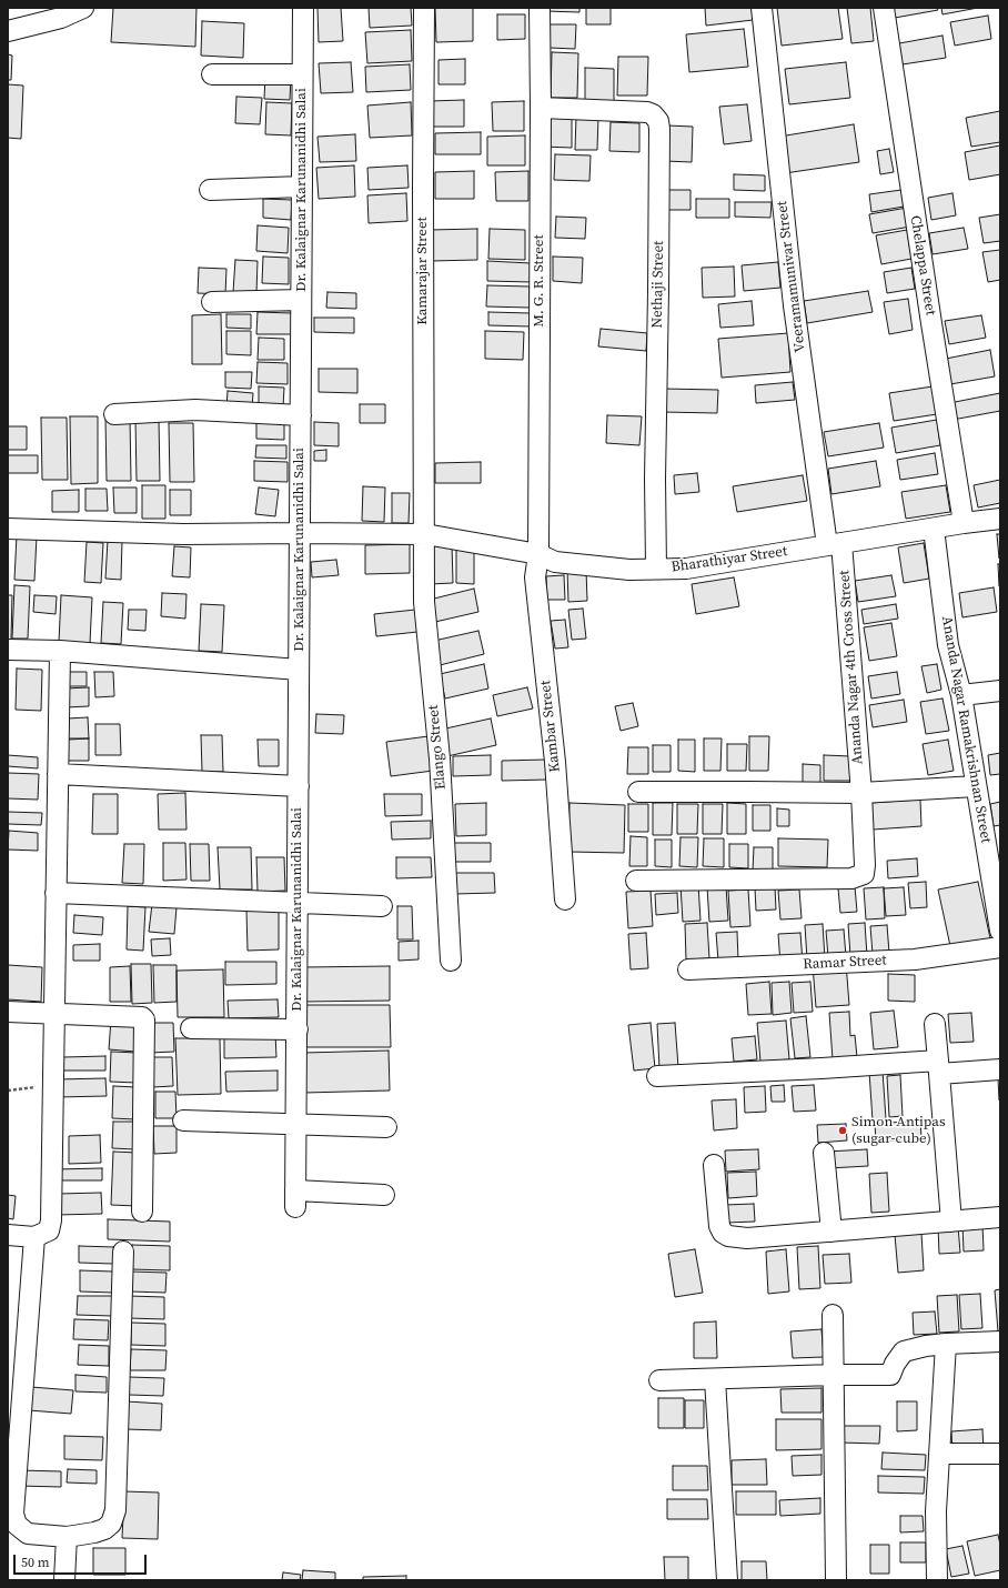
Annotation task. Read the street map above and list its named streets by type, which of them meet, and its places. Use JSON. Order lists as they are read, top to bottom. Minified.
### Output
{"streets":{"street":["Dr. Kalaignar Karunanidhi Salai","Chelappa Street","Kamarajar Street","Veeramamunivar Street","M. G. R. Street","Nethaji Street","Bharathiyar Street","Ananda Nagar 4th Cross Street","Kambar Street","Ananda Nagar Ramakrishnan Street","Elango Street","Ramar Street"]},"crossings":[["Dr. Kalaignar Karunanidhi Salai","Bharathiyar Street"],["Chelappa Street","Bharathiyar Street"],["Kamarajar Street","Bharathiyar Street"],["Kamarajar Street","Elango Street"],["Veeramamunivar Street","Bharathiyar Street"],["Veeramamunivar Street","Ananda Nagar 4th Cross Street"],["M. G. R. Street","Nethaji Street"],["M. G. R. Street","Bharathiyar Street"],["M. G. R. Street","Kambar Street"],["Nethaji Street","Bharathiyar Street"],["Bharathiyar Street","Ananda Nagar 4th Cross Street"],["Bharathiyar Street","Kambar Street"],["Bharathiyar Street","Ananda Nagar Ramakrishnan Street"],["Bharathiyar Street","Elango Street"]],"places":["Simon Antipas (sugar-cube)"],"scale_bar":"50 m"}
